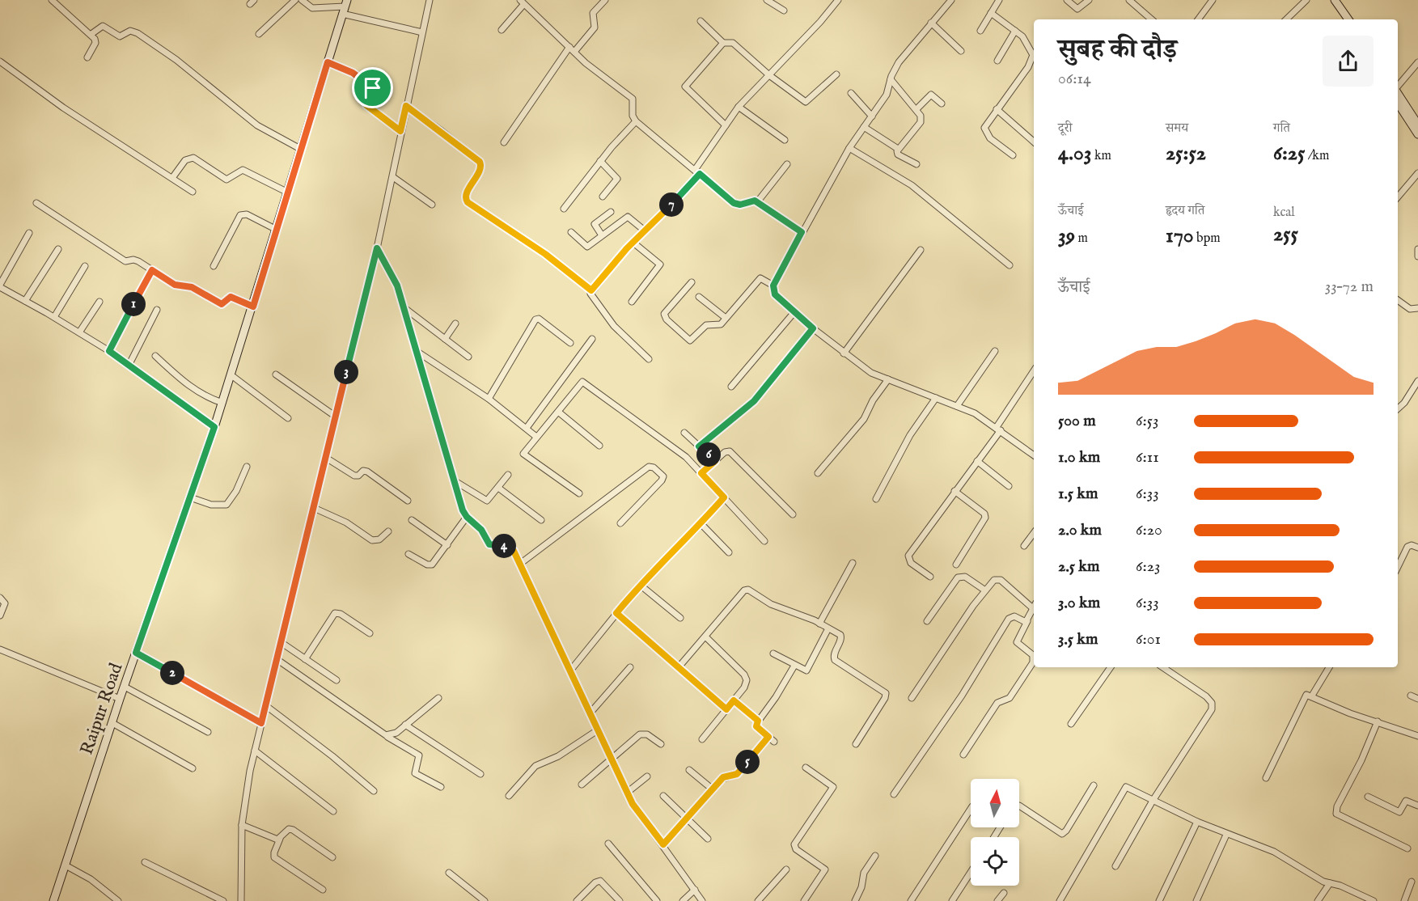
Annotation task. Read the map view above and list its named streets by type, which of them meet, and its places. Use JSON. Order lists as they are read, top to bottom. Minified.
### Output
{"streets":{"main road":["Raipur Road"]},"north":"top","page":{"heading":["सुबह की दौड़","06:14"],"stats":[["दूरी","4.03 km"],["समय","25:52"],["गति","6:25 /km"],["ऊँचाई","39 m"],["हृदय गति","170 bpm"],["kcal","255"]],"pins":["7","1","3","6","4","2","5"],"chart":["ऊँचाई","33–72 m"],"list":[{"name":"500 m","note":"6:53"},{"name":"1.0 km","note":"6:11"},{"name":"1.5 km","note":"6:33"},{"name":"2.0 km","note":"6:20"},{"name":"2.5 km","note":"6:23"},{"name":"3.0 km","note":"6:33"},{"name":"3.5 km","note":"6:01"}]}}
